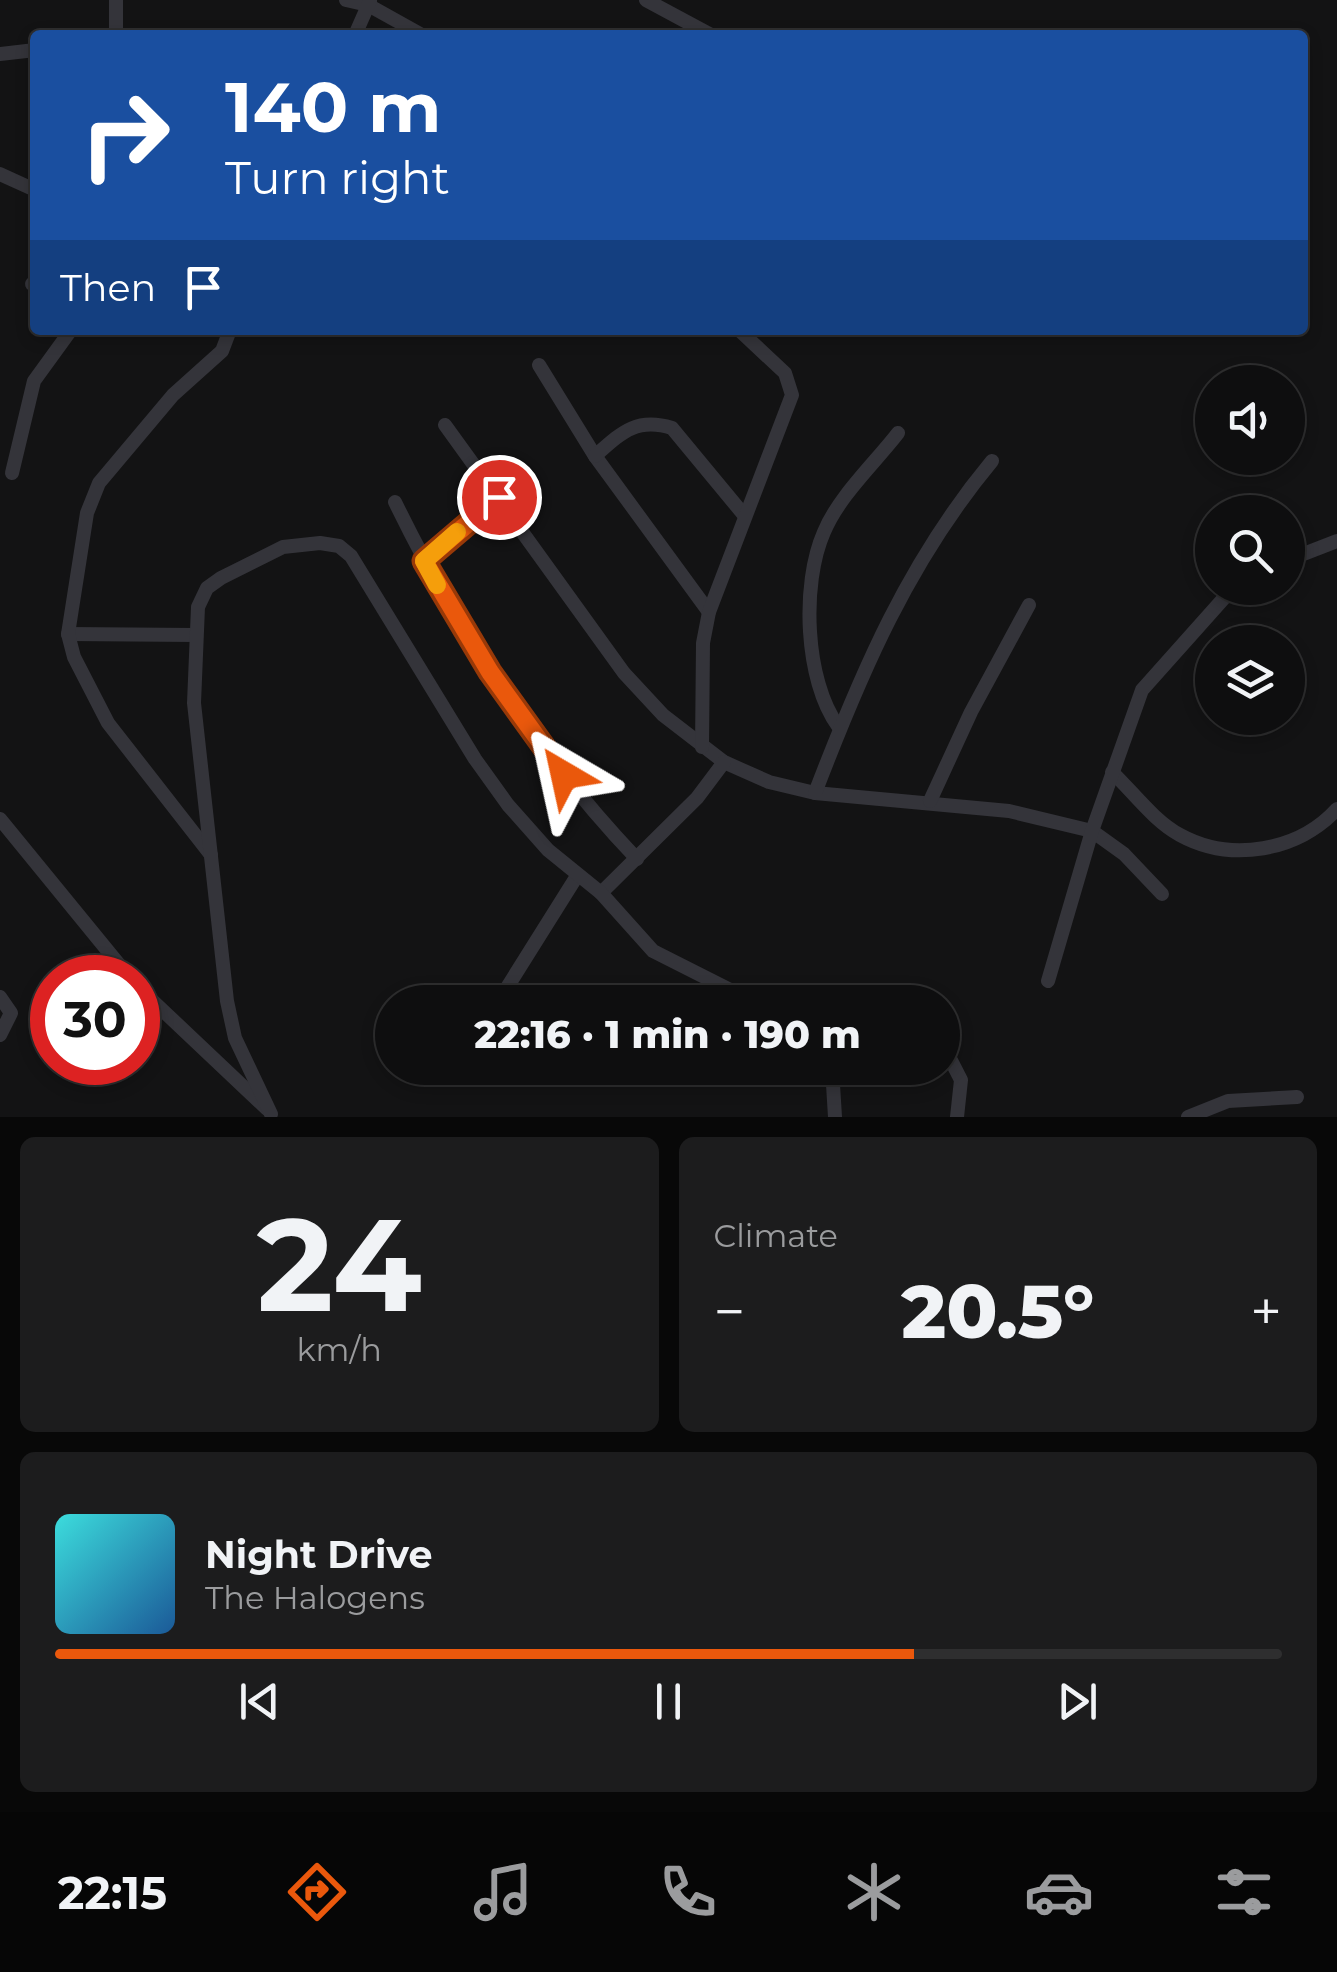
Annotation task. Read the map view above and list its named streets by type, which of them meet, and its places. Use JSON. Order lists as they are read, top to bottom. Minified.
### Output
{"page":{"turn":["140 m","Turn right"],"then":"Then","limit":"30","trip":"22:16 · 1 min · 190 m","tile":[["24","km/h"],"Climate"],"heat":["−","20.5°","+"],"song":["Night Drive","The Halogens"],"tabs":"22:15"}}
